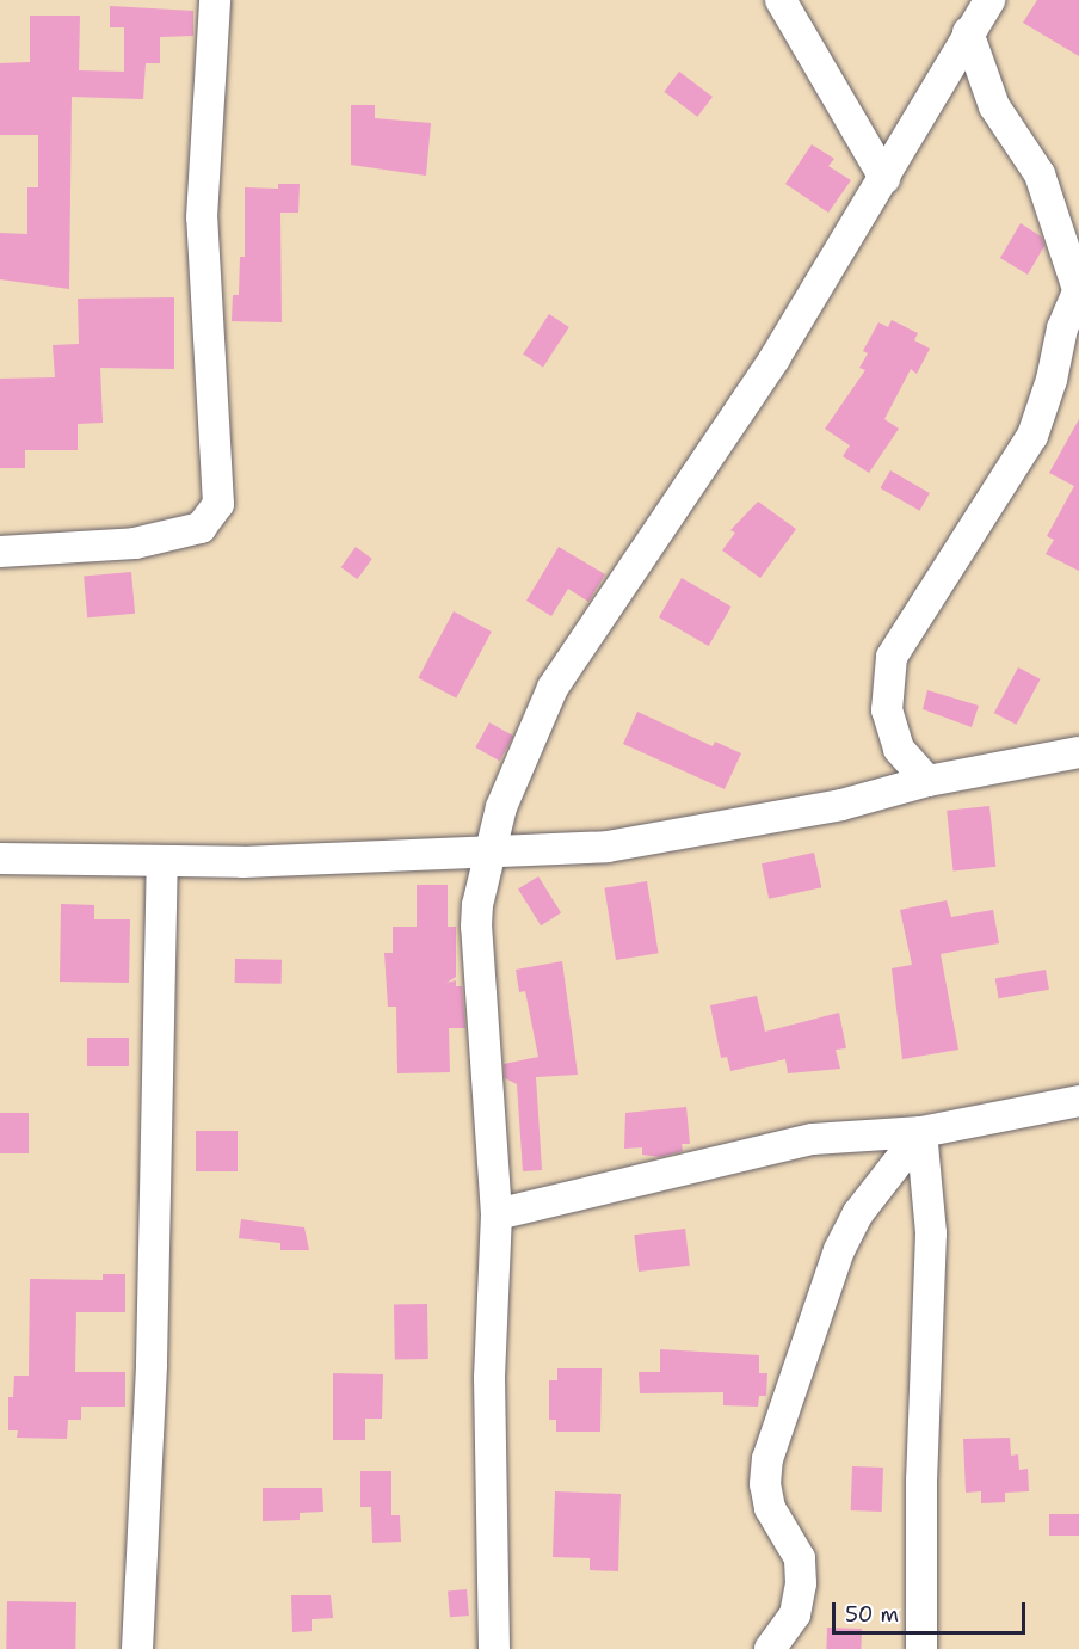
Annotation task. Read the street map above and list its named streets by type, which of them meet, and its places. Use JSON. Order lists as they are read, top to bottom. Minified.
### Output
{"scale_bar":"50 m"}
